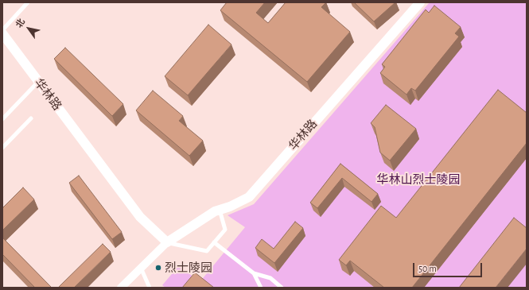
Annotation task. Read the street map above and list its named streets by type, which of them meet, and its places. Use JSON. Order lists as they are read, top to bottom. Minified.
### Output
{"streets":{"street":["华林路"]},"parks":["华林山烈士陵园"],"places":["烈士陵园"],"scale_bar":"50 m","north":"top left"}
